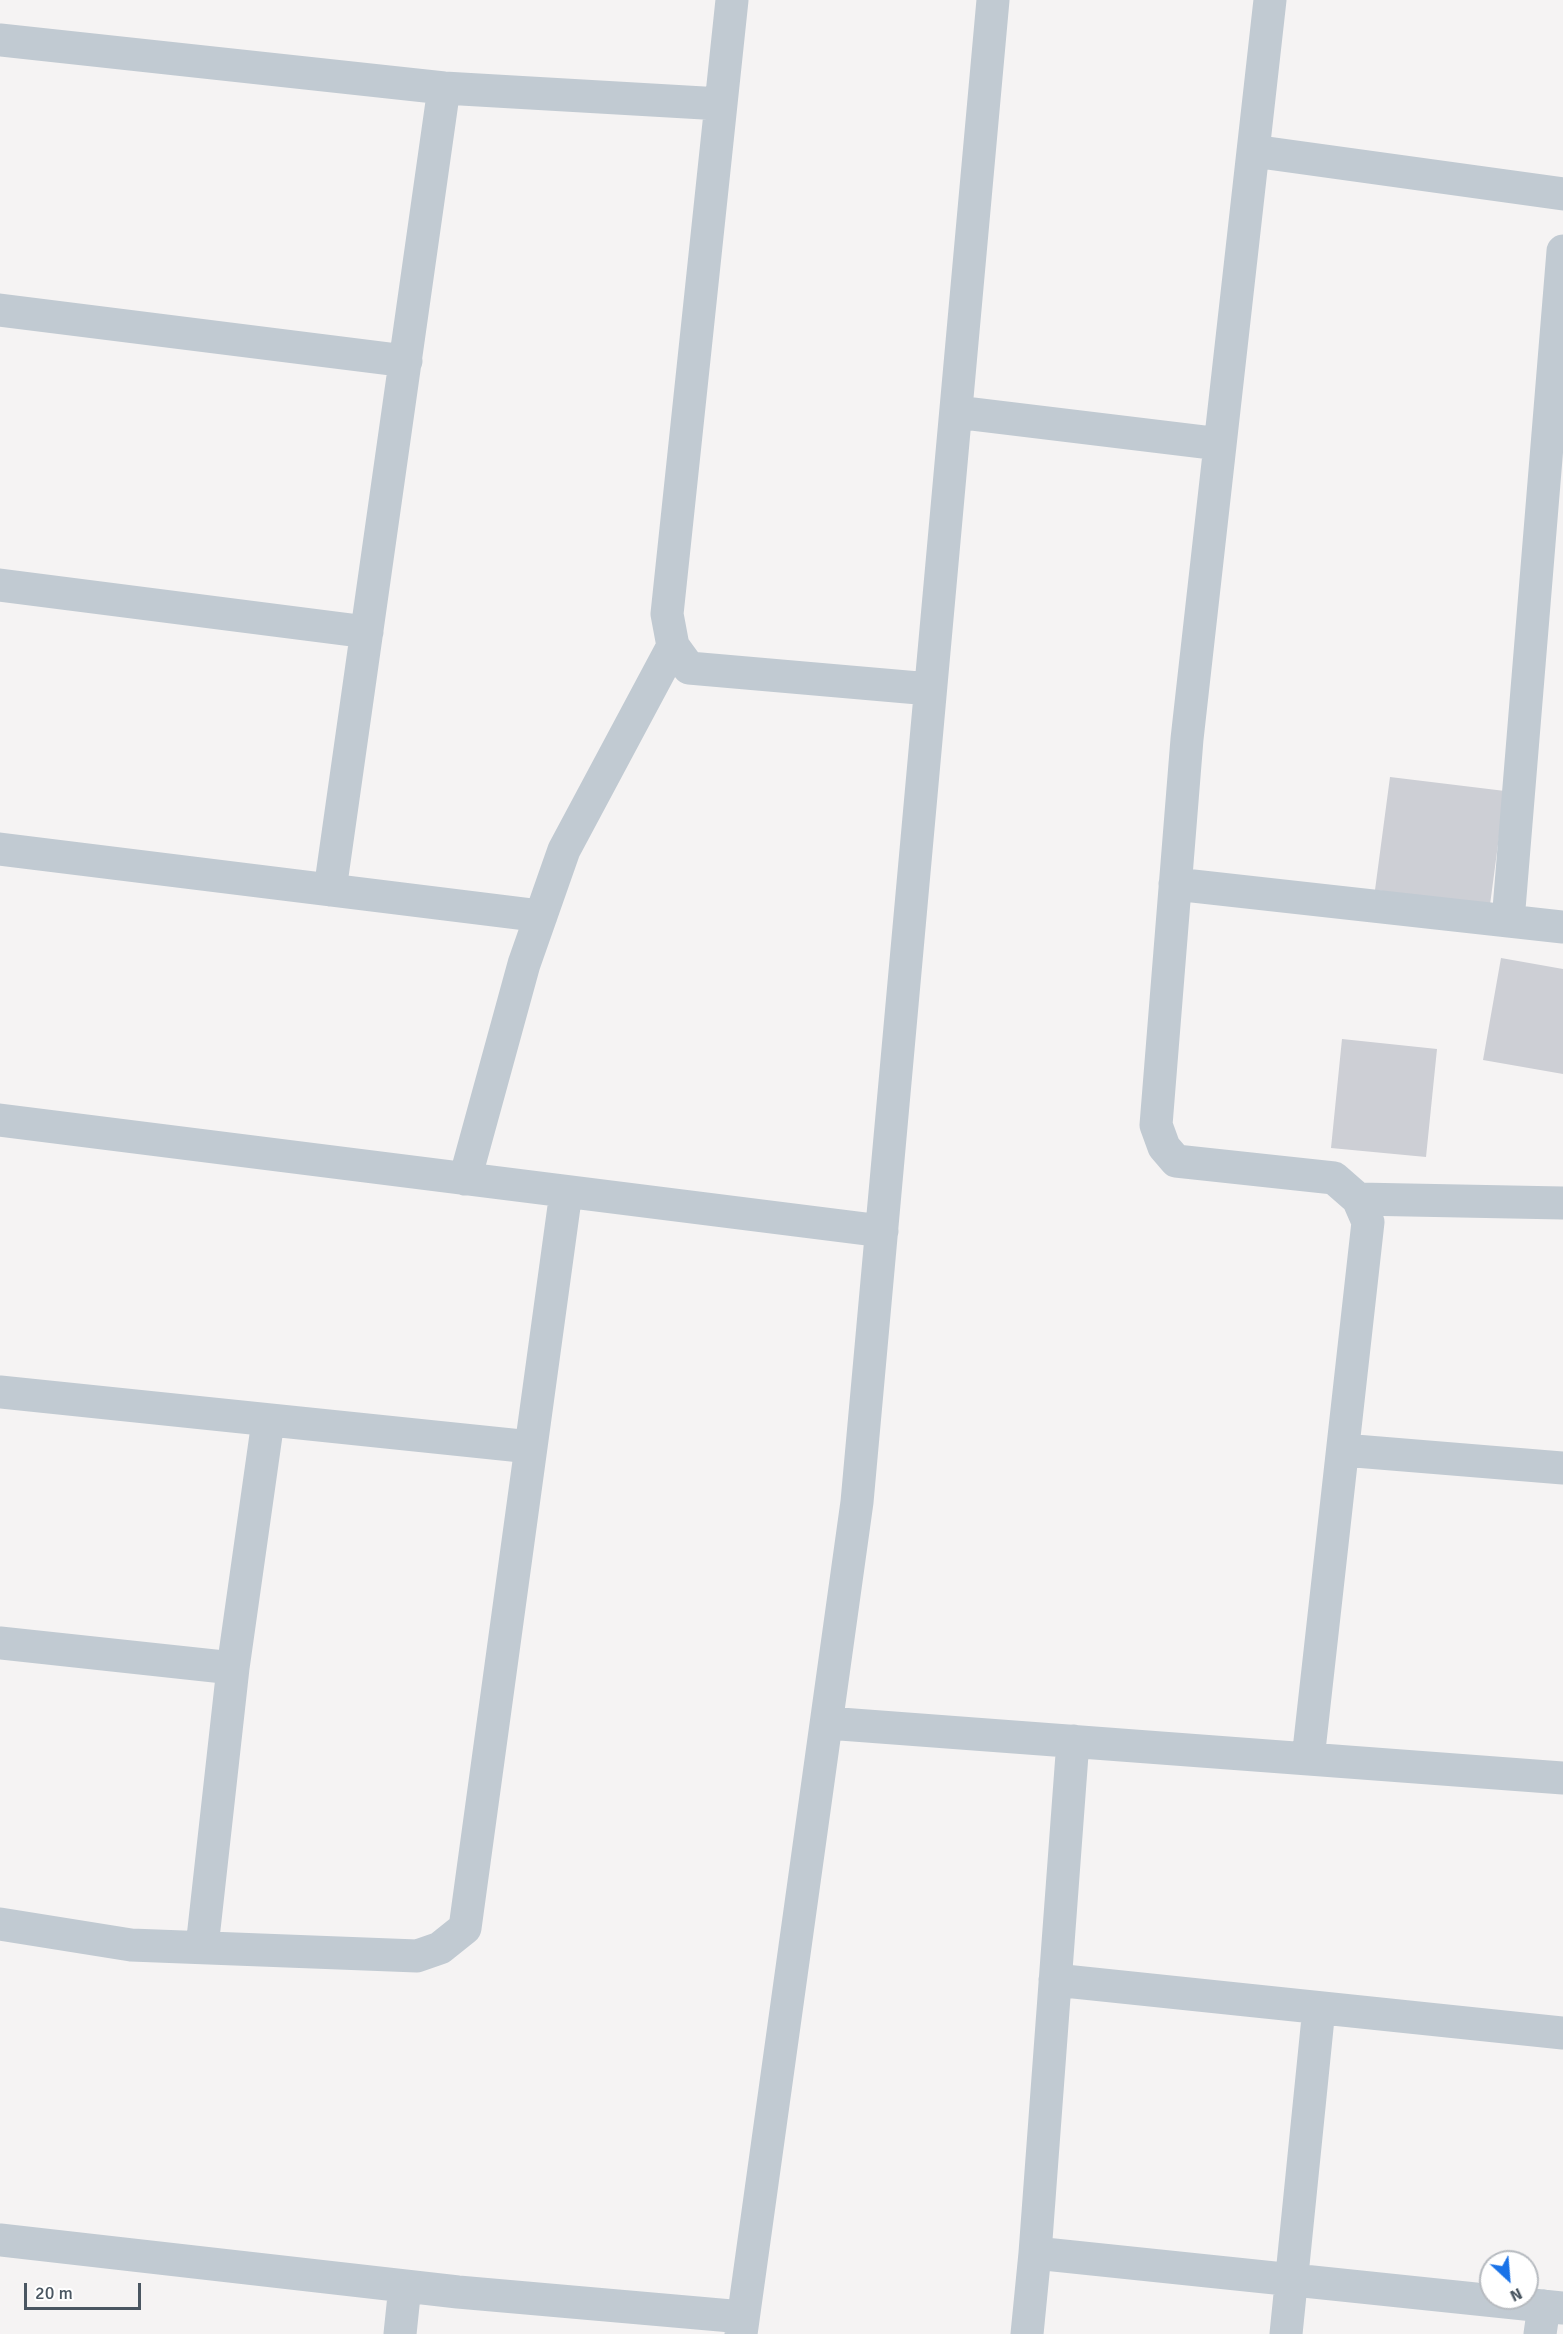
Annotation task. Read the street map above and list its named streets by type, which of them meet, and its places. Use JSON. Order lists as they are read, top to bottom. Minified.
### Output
{"scale_bar":"20 m","north":"bottom right"}
